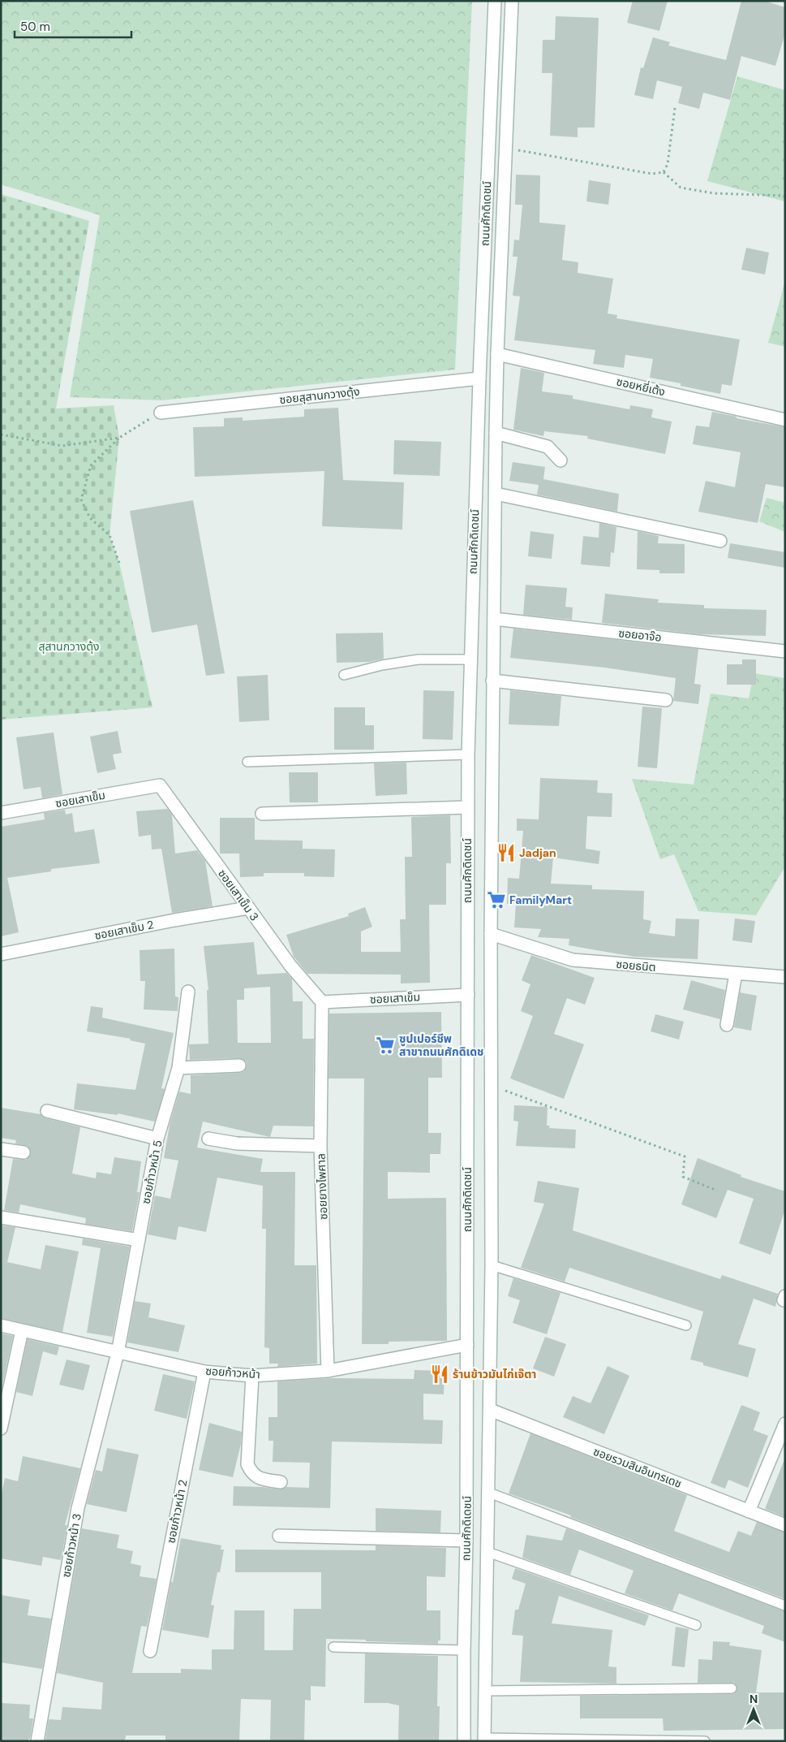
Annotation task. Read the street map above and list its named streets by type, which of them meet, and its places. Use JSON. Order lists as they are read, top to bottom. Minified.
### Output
{"streets":{"street":["ถนนศักดิเดชน์","ซอยหยี่เต้ง","ซอยสุสานกวางตุ้ง","ซอยอาจ๊อ","ซอยเสาเข็ม","ซอยเสาเข็ม 3","ซอยเสาเข็ม 2","ซอยธนิต","ซอยก้าวหน้า 5","ซอยยางไพศาล","ซอยก้าวหน้า","ซอยรวมสินอินทรเดช","ซอยก้าวหน้า 2","ซอยก้าวหน้า 3"]},"crossings":[["ถนนศักดิเดชน์","ซอยหยี่เต้ง"],["ถนนศักดิเดชน์","ซอยสุสานกวางตุ้ง"],["ถนนศักดิเดชน์","ซอยอาจ๊อ"],["ถนนศักดิเดชน์","ซอยเสาเข็ม"],["ถนนศักดิเดชน์","ซอยธนิต"],["ถนนศักดิเดชน์","ซอยก้าวหน้า"],["ถนนศักดิเดชน์","ซอยรวมสินอินทรเดช"],["ซอยเสาเข็ม","ซอยเสาเข็ม 3"],["ซอยเสาเข็ม","ซอยยางไพศาล"],["ซอยเสาเข็ม 3","ซอยเสาเข็ม 2"],["ซอยเสาเข็ม 3","ซอยยางไพศาล"],["ซอยก้าวหน้า 5","ซอยก้าวหน้า"],["ซอยก้าวหน้า 5","ซอยก้าวหน้า 3"],["ซอยยางไพศาล","ซอยก้าวหน้า"],["ซอยก้าวหน้า","ซอยก้าวหน้า 2"],["ซอยก้าวหน้า","ซอยก้าวหน้า 3"]],"parks":["สุสานกวางตุ้ง"],"places":{"restaurant":["Jadjan","ร้านข้าวมันไก่เจ๊ตา"],"supermarket":["FamilyMart","ซูปเปอร์ชีพ สาขาถนนศักดิเดช"]},"scale_bar":"50 m","north":"top"}
